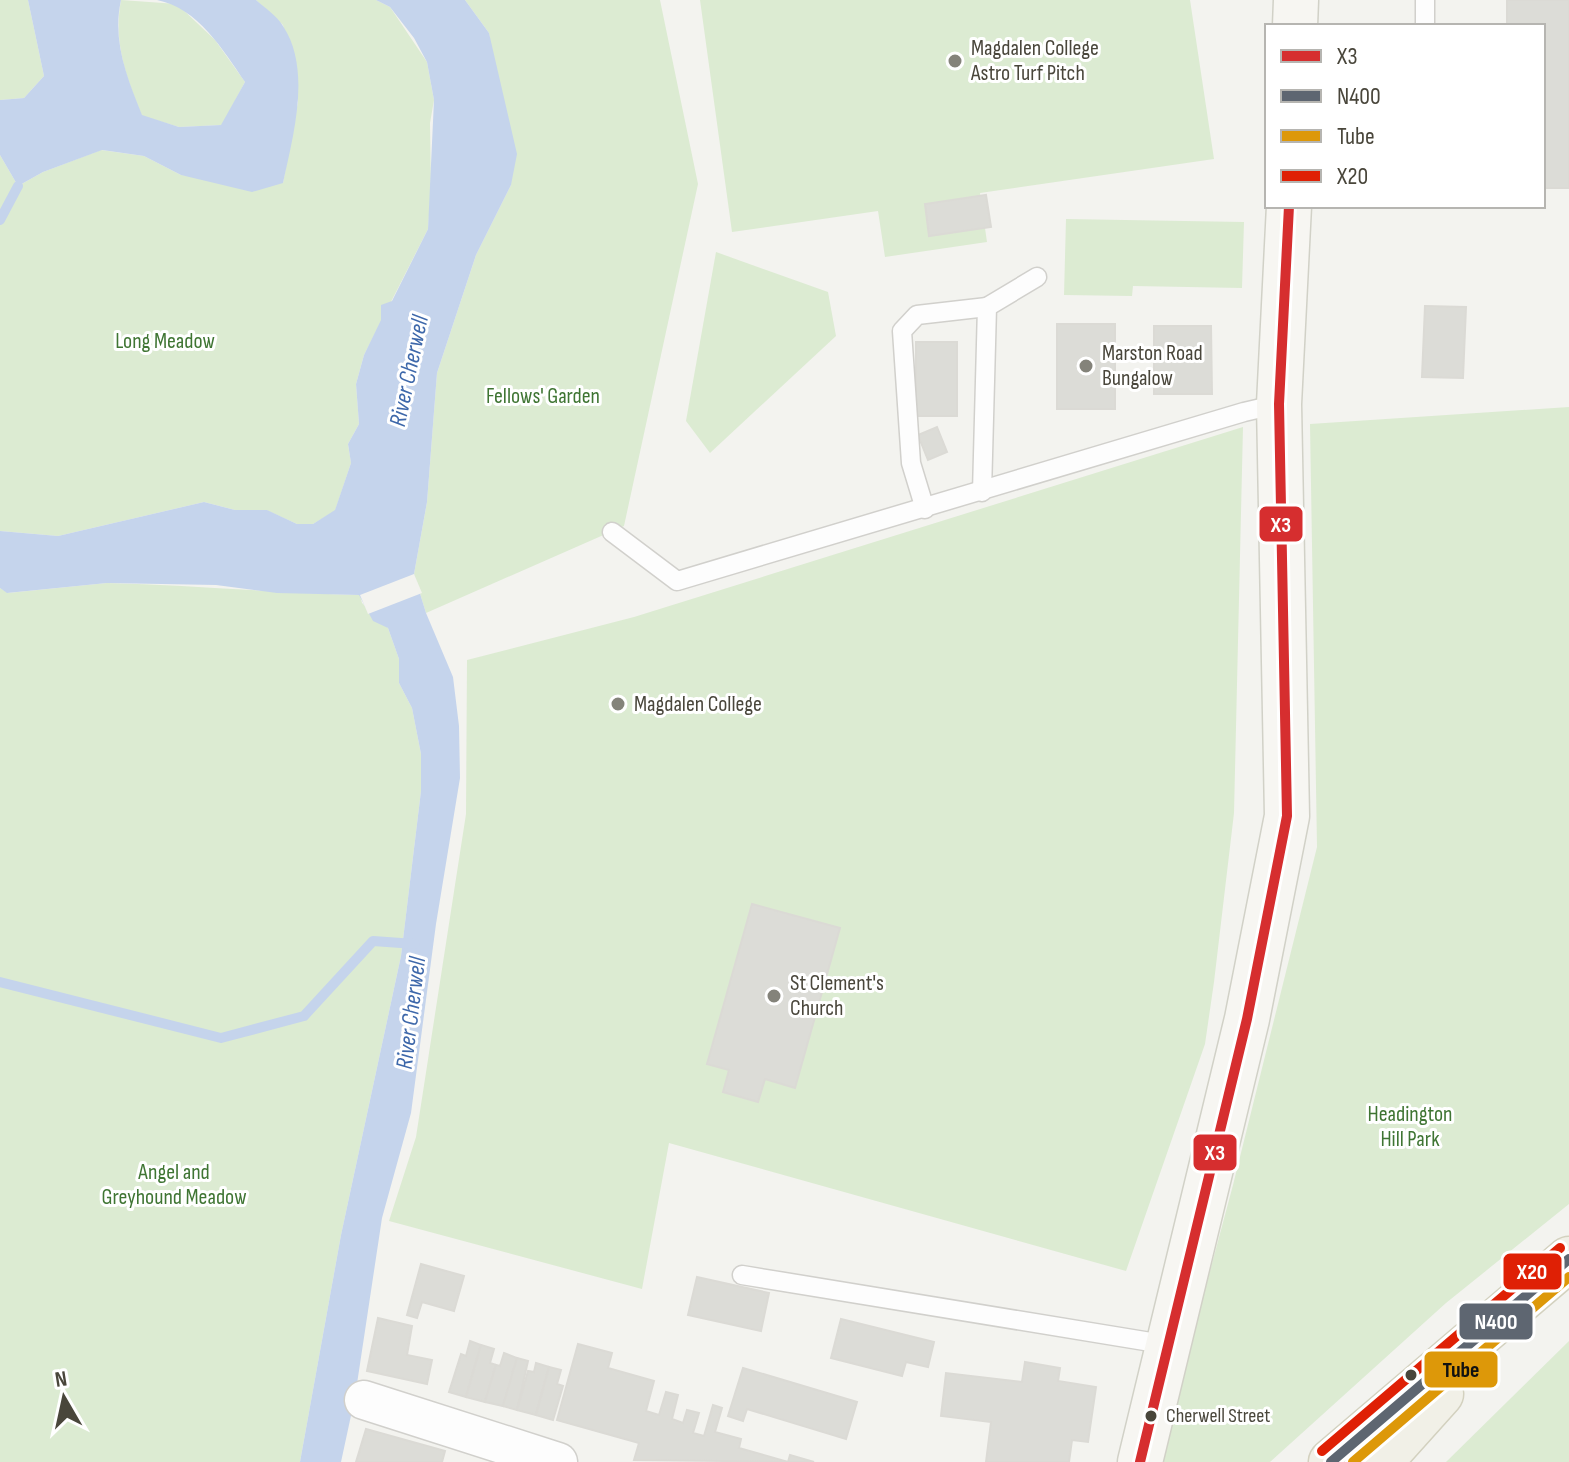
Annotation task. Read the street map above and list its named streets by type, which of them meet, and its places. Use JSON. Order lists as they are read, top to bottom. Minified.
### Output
{"water":["River Cherwell"],"parks":["Long Meadow","Fellows' Garden","Headington Hill Park","Angel and Greyhound Meadow"],"places":["Magdalen College Astro Turf Pitch","Marston Road Bungalow","Magdalen College","St Clement's Church","Cherwell Street"],"lines":["transit line X3","transit line X20","transit line N400","transit line Tube"],"legend":["X3","N400","Tube","X20"],"north":"top"}
